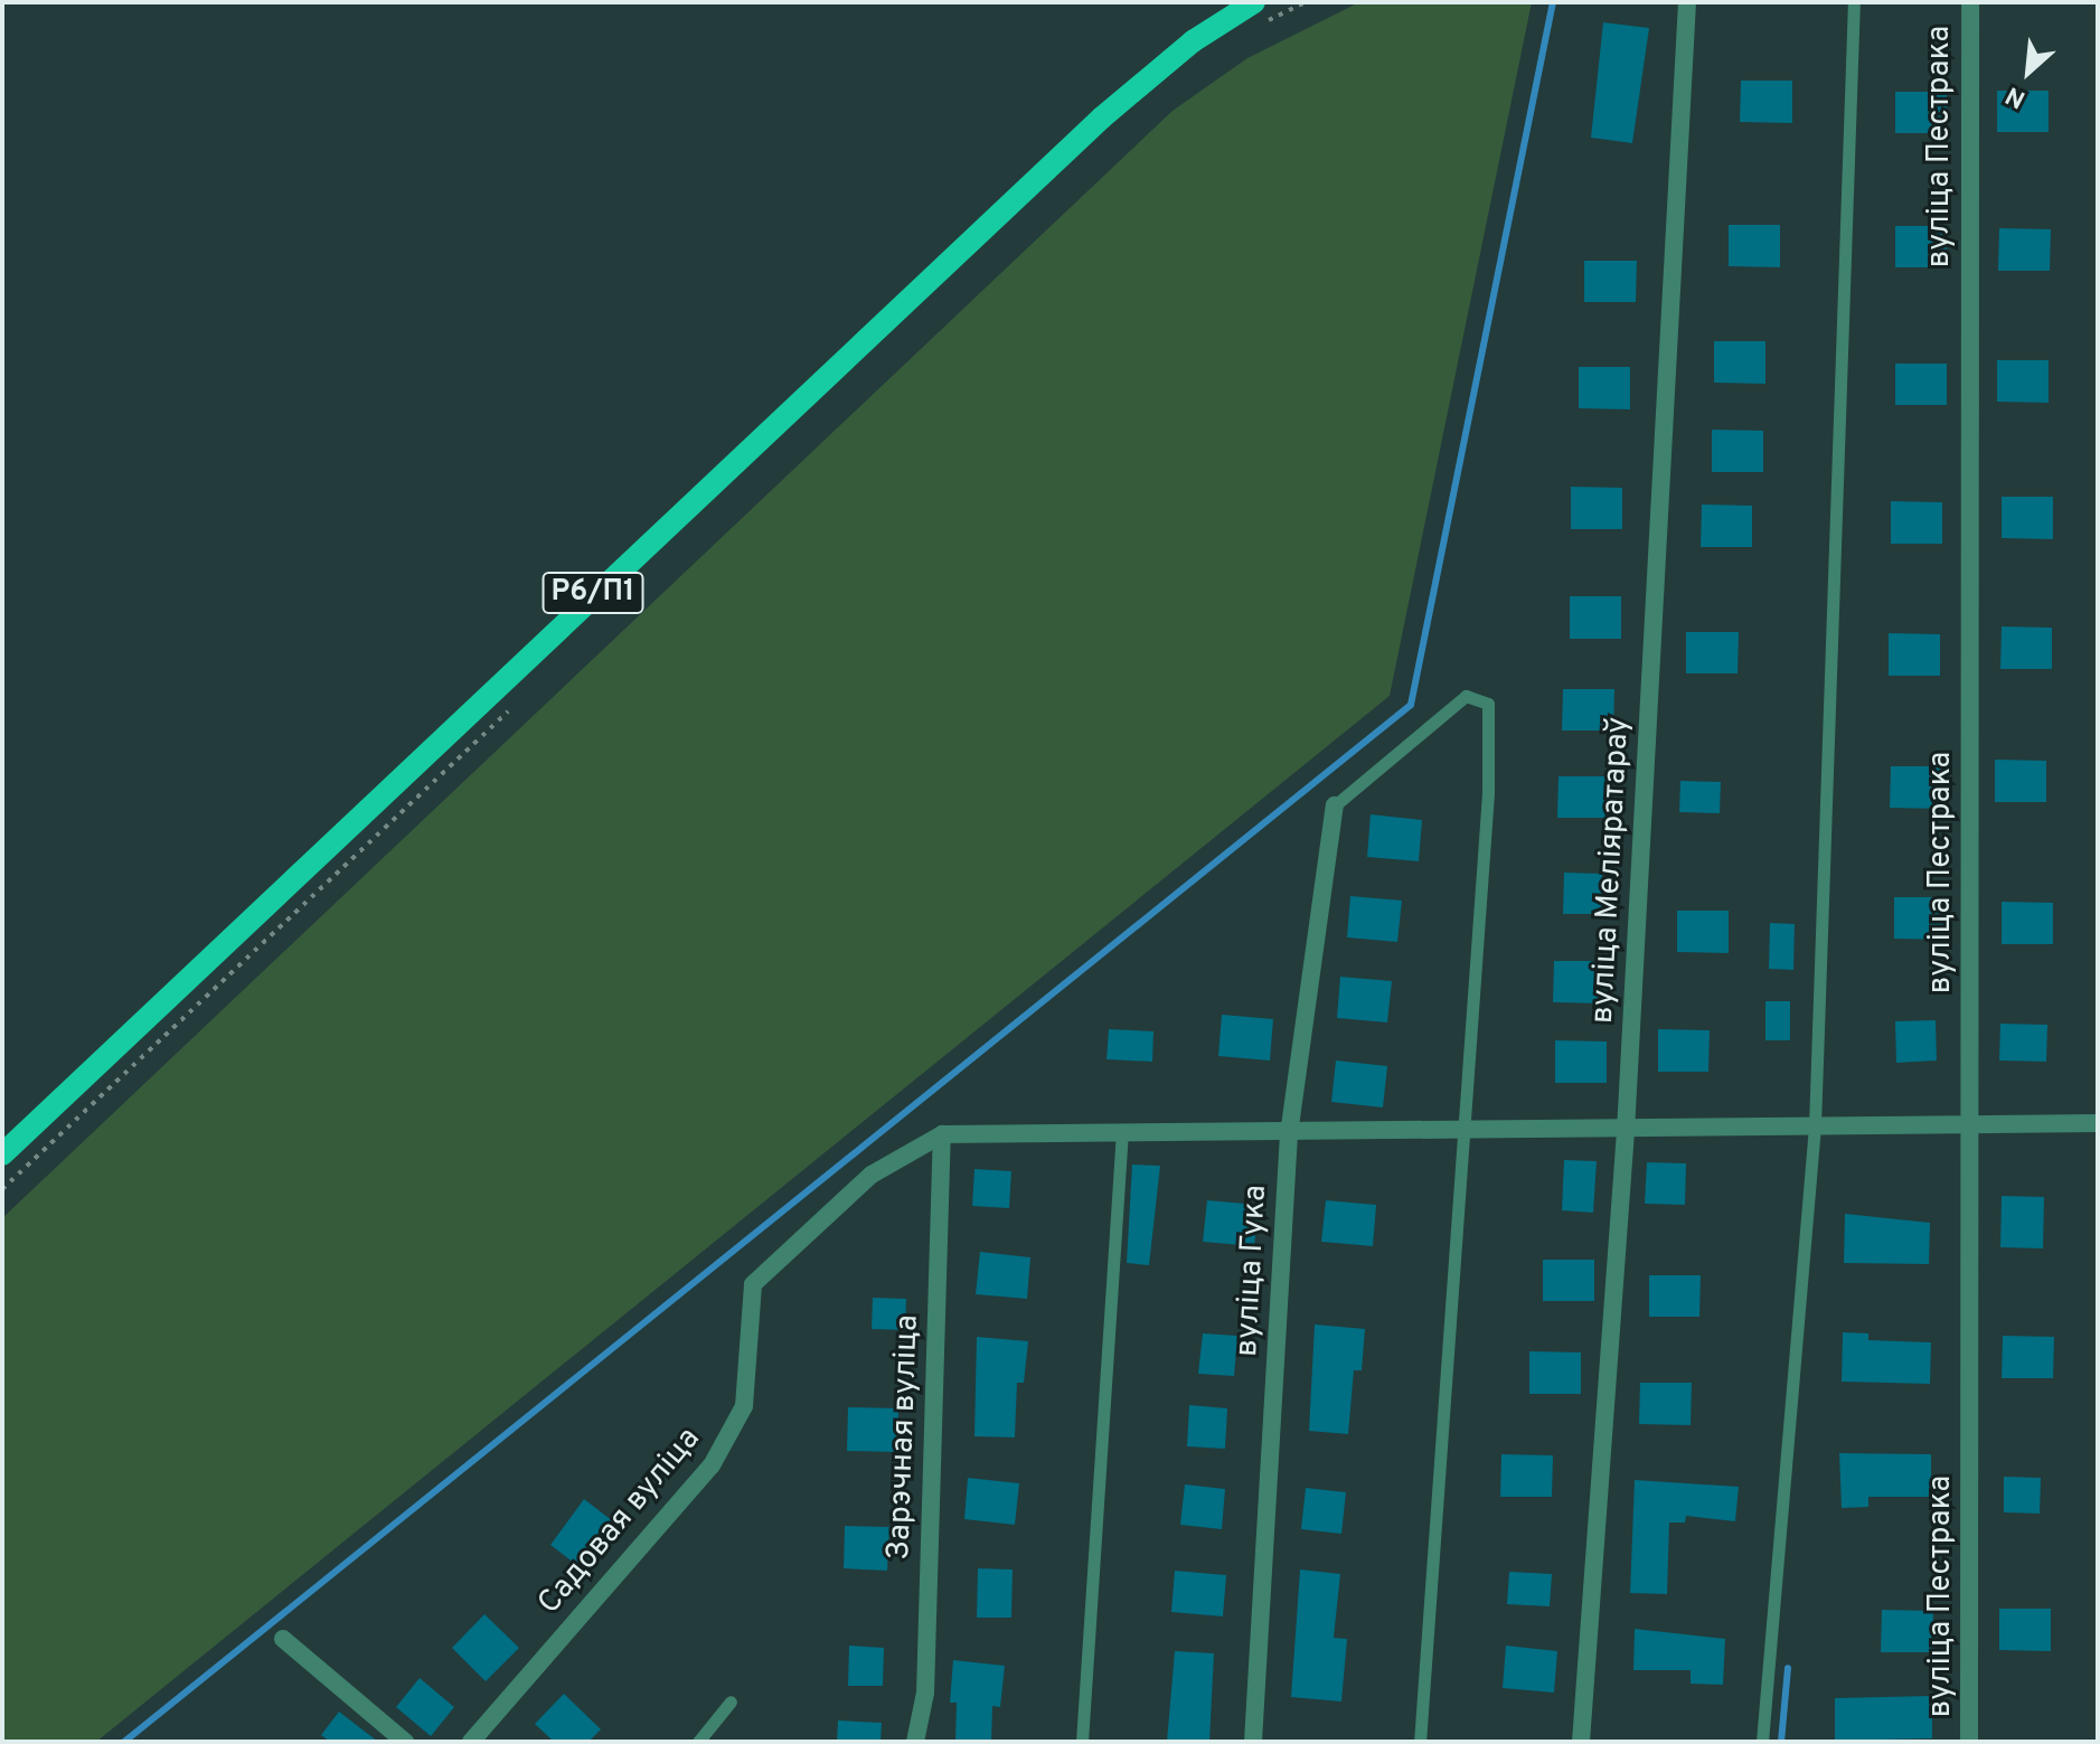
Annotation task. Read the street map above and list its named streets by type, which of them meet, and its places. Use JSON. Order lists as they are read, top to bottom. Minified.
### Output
{"streets":{"main road":["Р6/П1"],"street":["вуліца Пестрака","вуліца Меліяратараў","вуліца Гука","Зарэчная вуліца","Садовая вуліца"]},"crossings":[["Зарэчная вуліца","Садовая вуліца"]],"north":"bottom left"}
